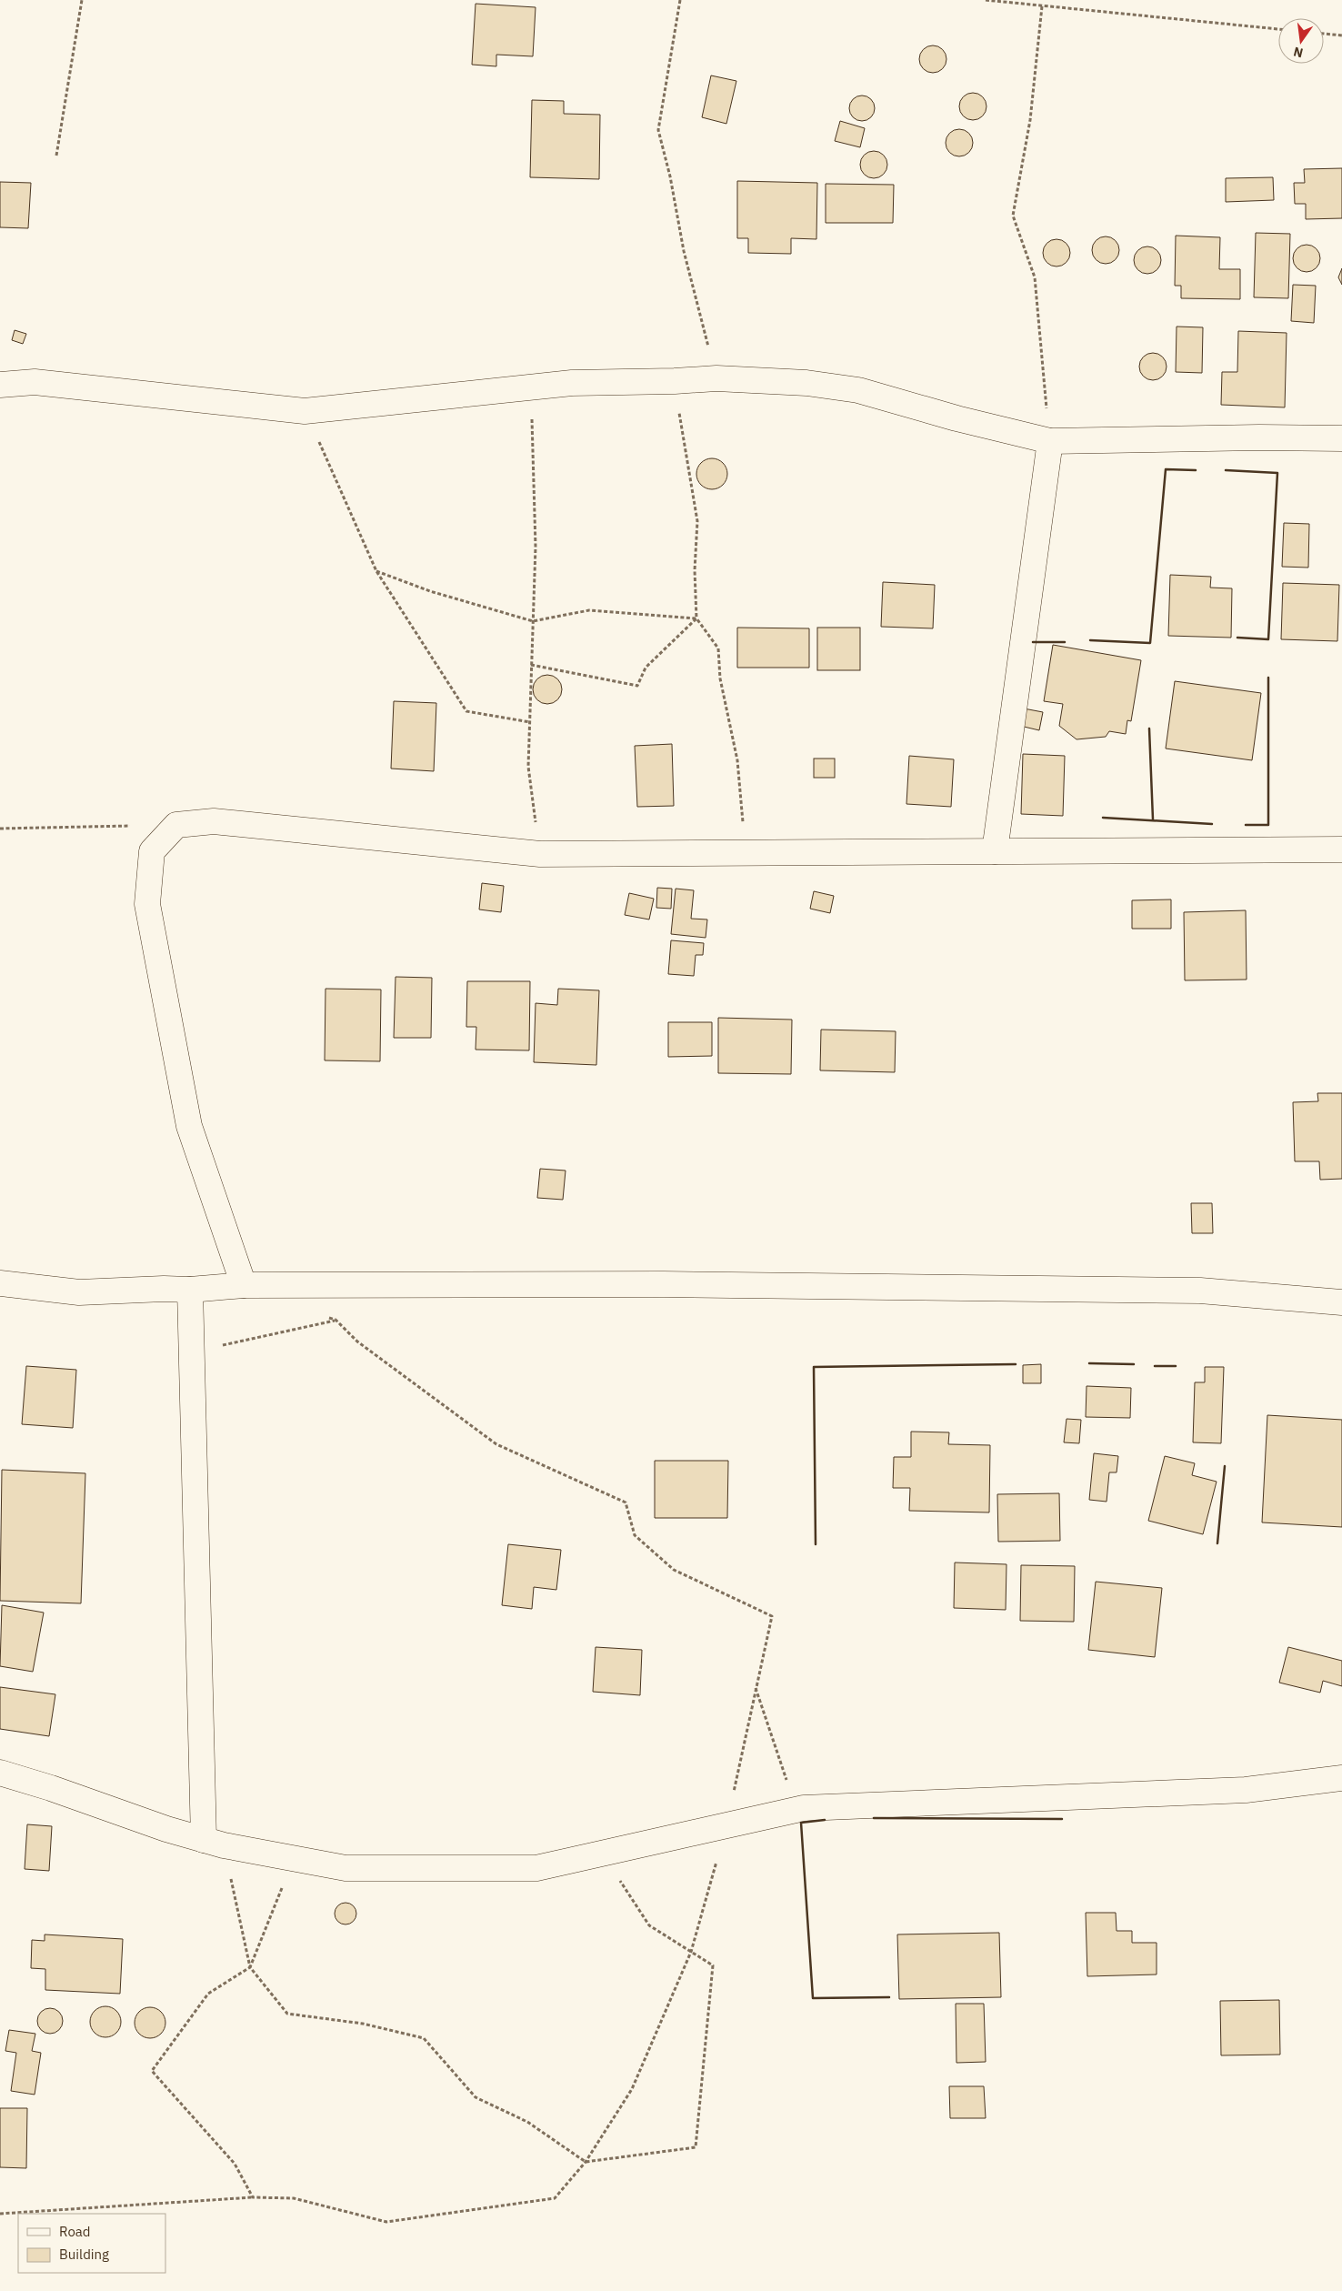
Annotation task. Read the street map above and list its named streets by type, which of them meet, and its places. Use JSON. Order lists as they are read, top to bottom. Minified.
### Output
{"legend":["Road","Building"],"north":"bottom"}
